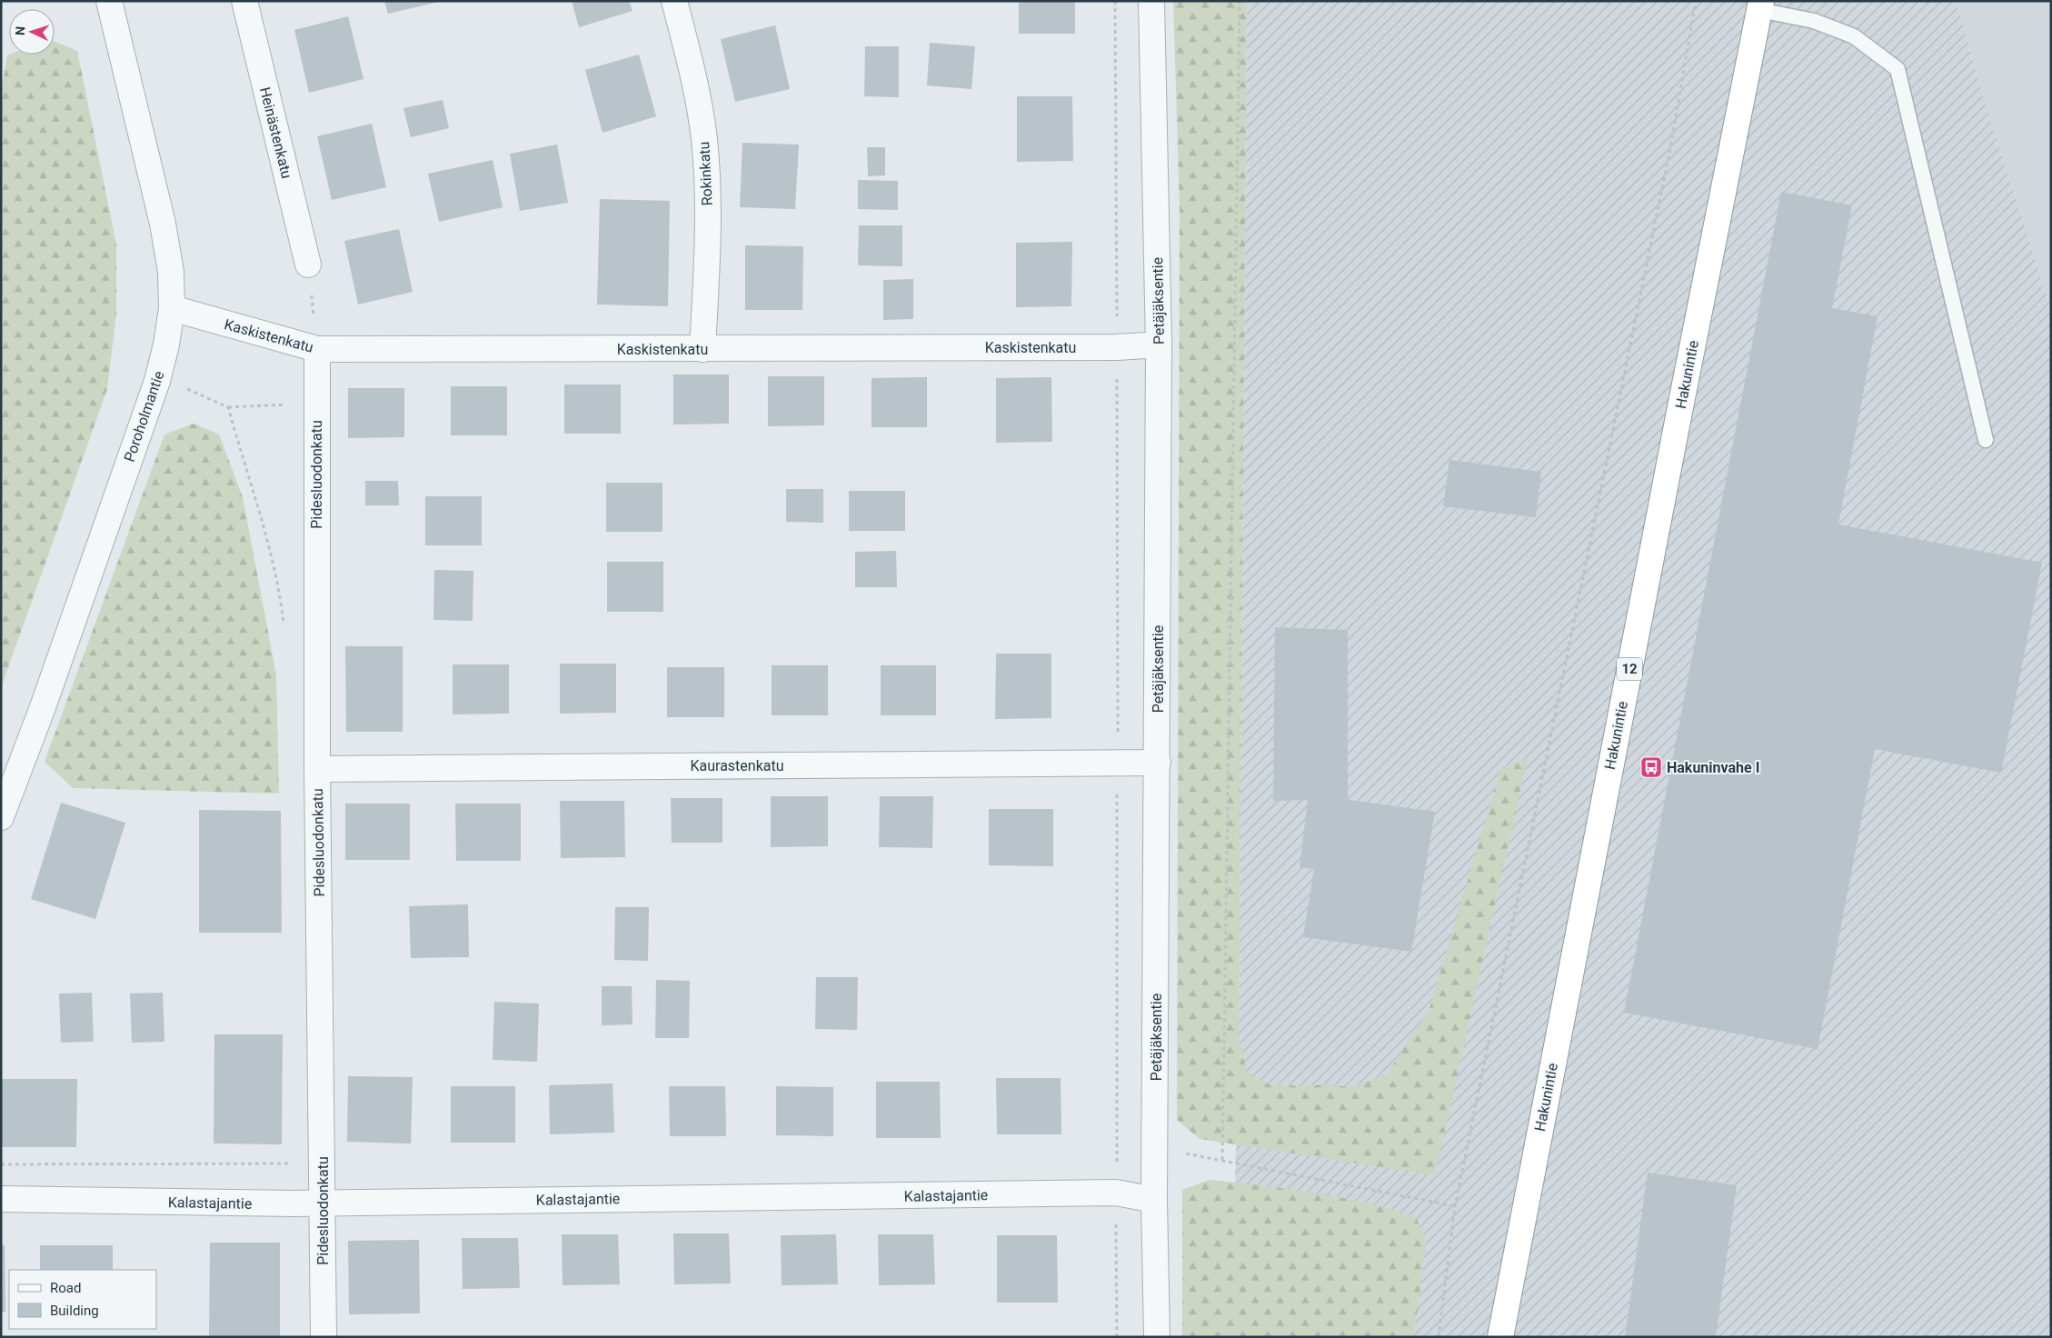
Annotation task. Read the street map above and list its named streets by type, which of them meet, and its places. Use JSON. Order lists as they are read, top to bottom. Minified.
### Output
{"streets":{"highway":["Hakunintie","12"],"street":["Heinästenkatu","Rokinkatu","Petäjäksentie","Kaskistenkatu","Poroholmantie","Pidesluodonkatu","Kaurastenkatu","Kalastajantie"]},"crossings":[["Rokinkatu","Kaskistenkatu"],["Petäjäksentie","Kaskistenkatu"],["Petäjäksentie","Kaurastenkatu"],["Petäjäksentie","Kalastajantie"],["Kaskistenkatu","Poroholmantie"],["Kaskistenkatu","Pidesluodonkatu"],["Pidesluodonkatu","Kaurastenkatu"],["Pidesluodonkatu","Kalastajantie"]],"places":{"bus stop":["Hakuninvahe I"]},"legend":["Road","Building"],"north":"left"}
